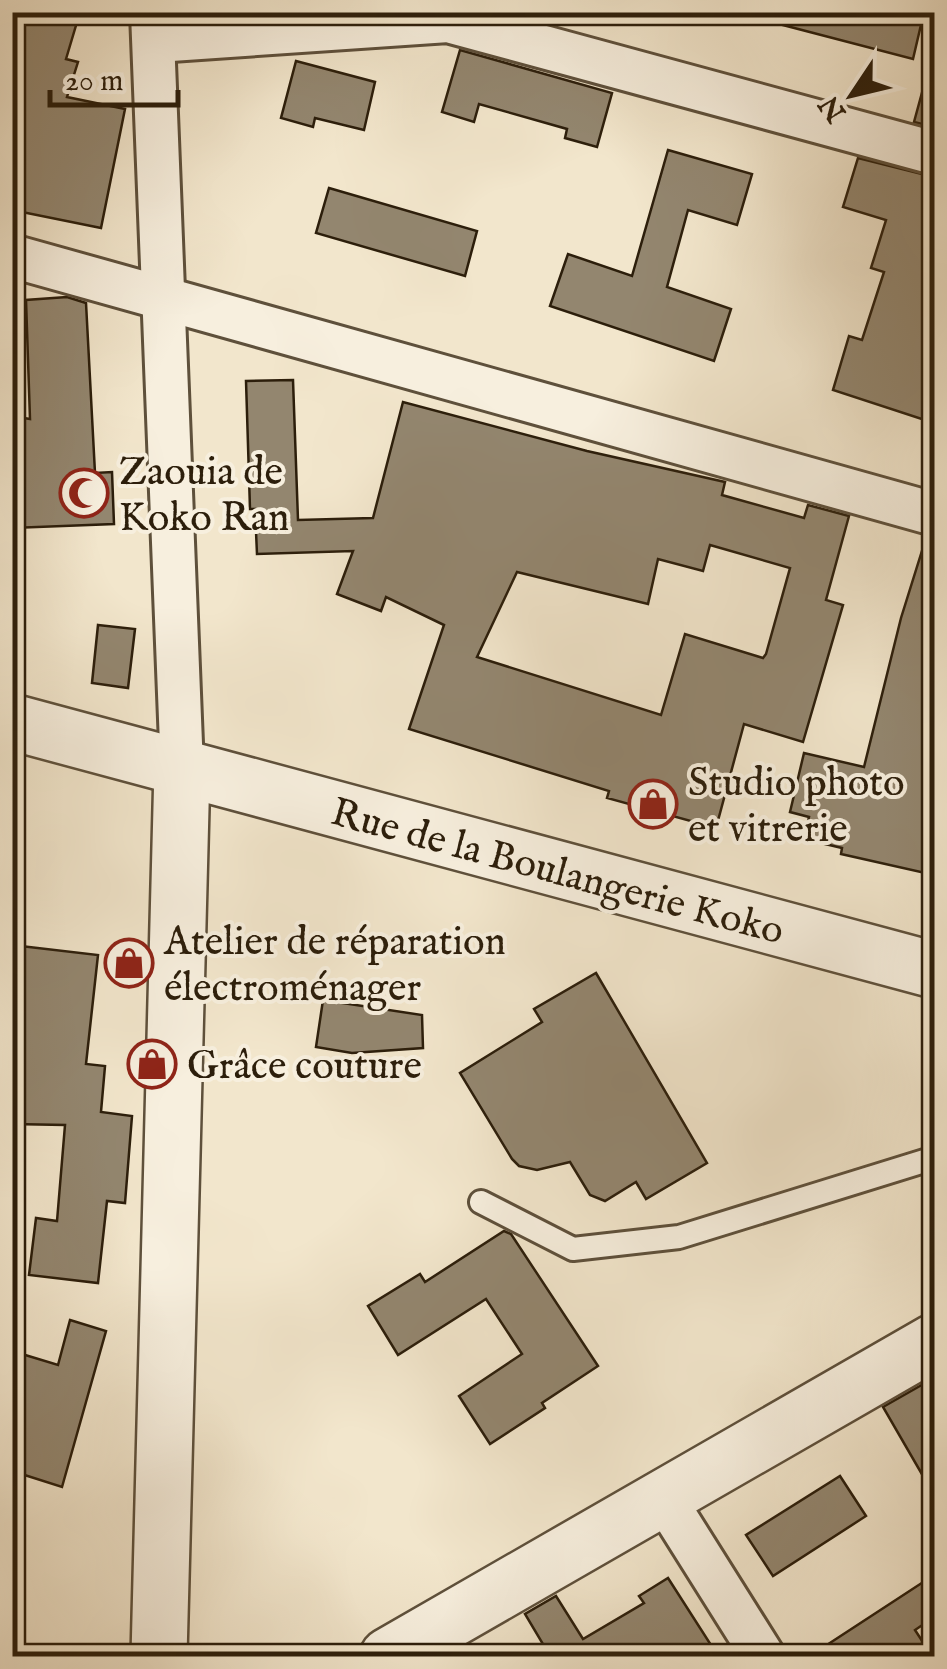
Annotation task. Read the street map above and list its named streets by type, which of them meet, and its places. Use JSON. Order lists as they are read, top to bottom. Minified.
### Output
{"streets":{"street":["Rue de la Boulangerie Koko"]},"places":{"mosque":["Zaouia de Koko Ran"],"shop":["Studio photo et vitrerie","Atelier de réparation électroménager","Grâce couture"]},"scale_bar":"20 m","north":"bottom left"}
